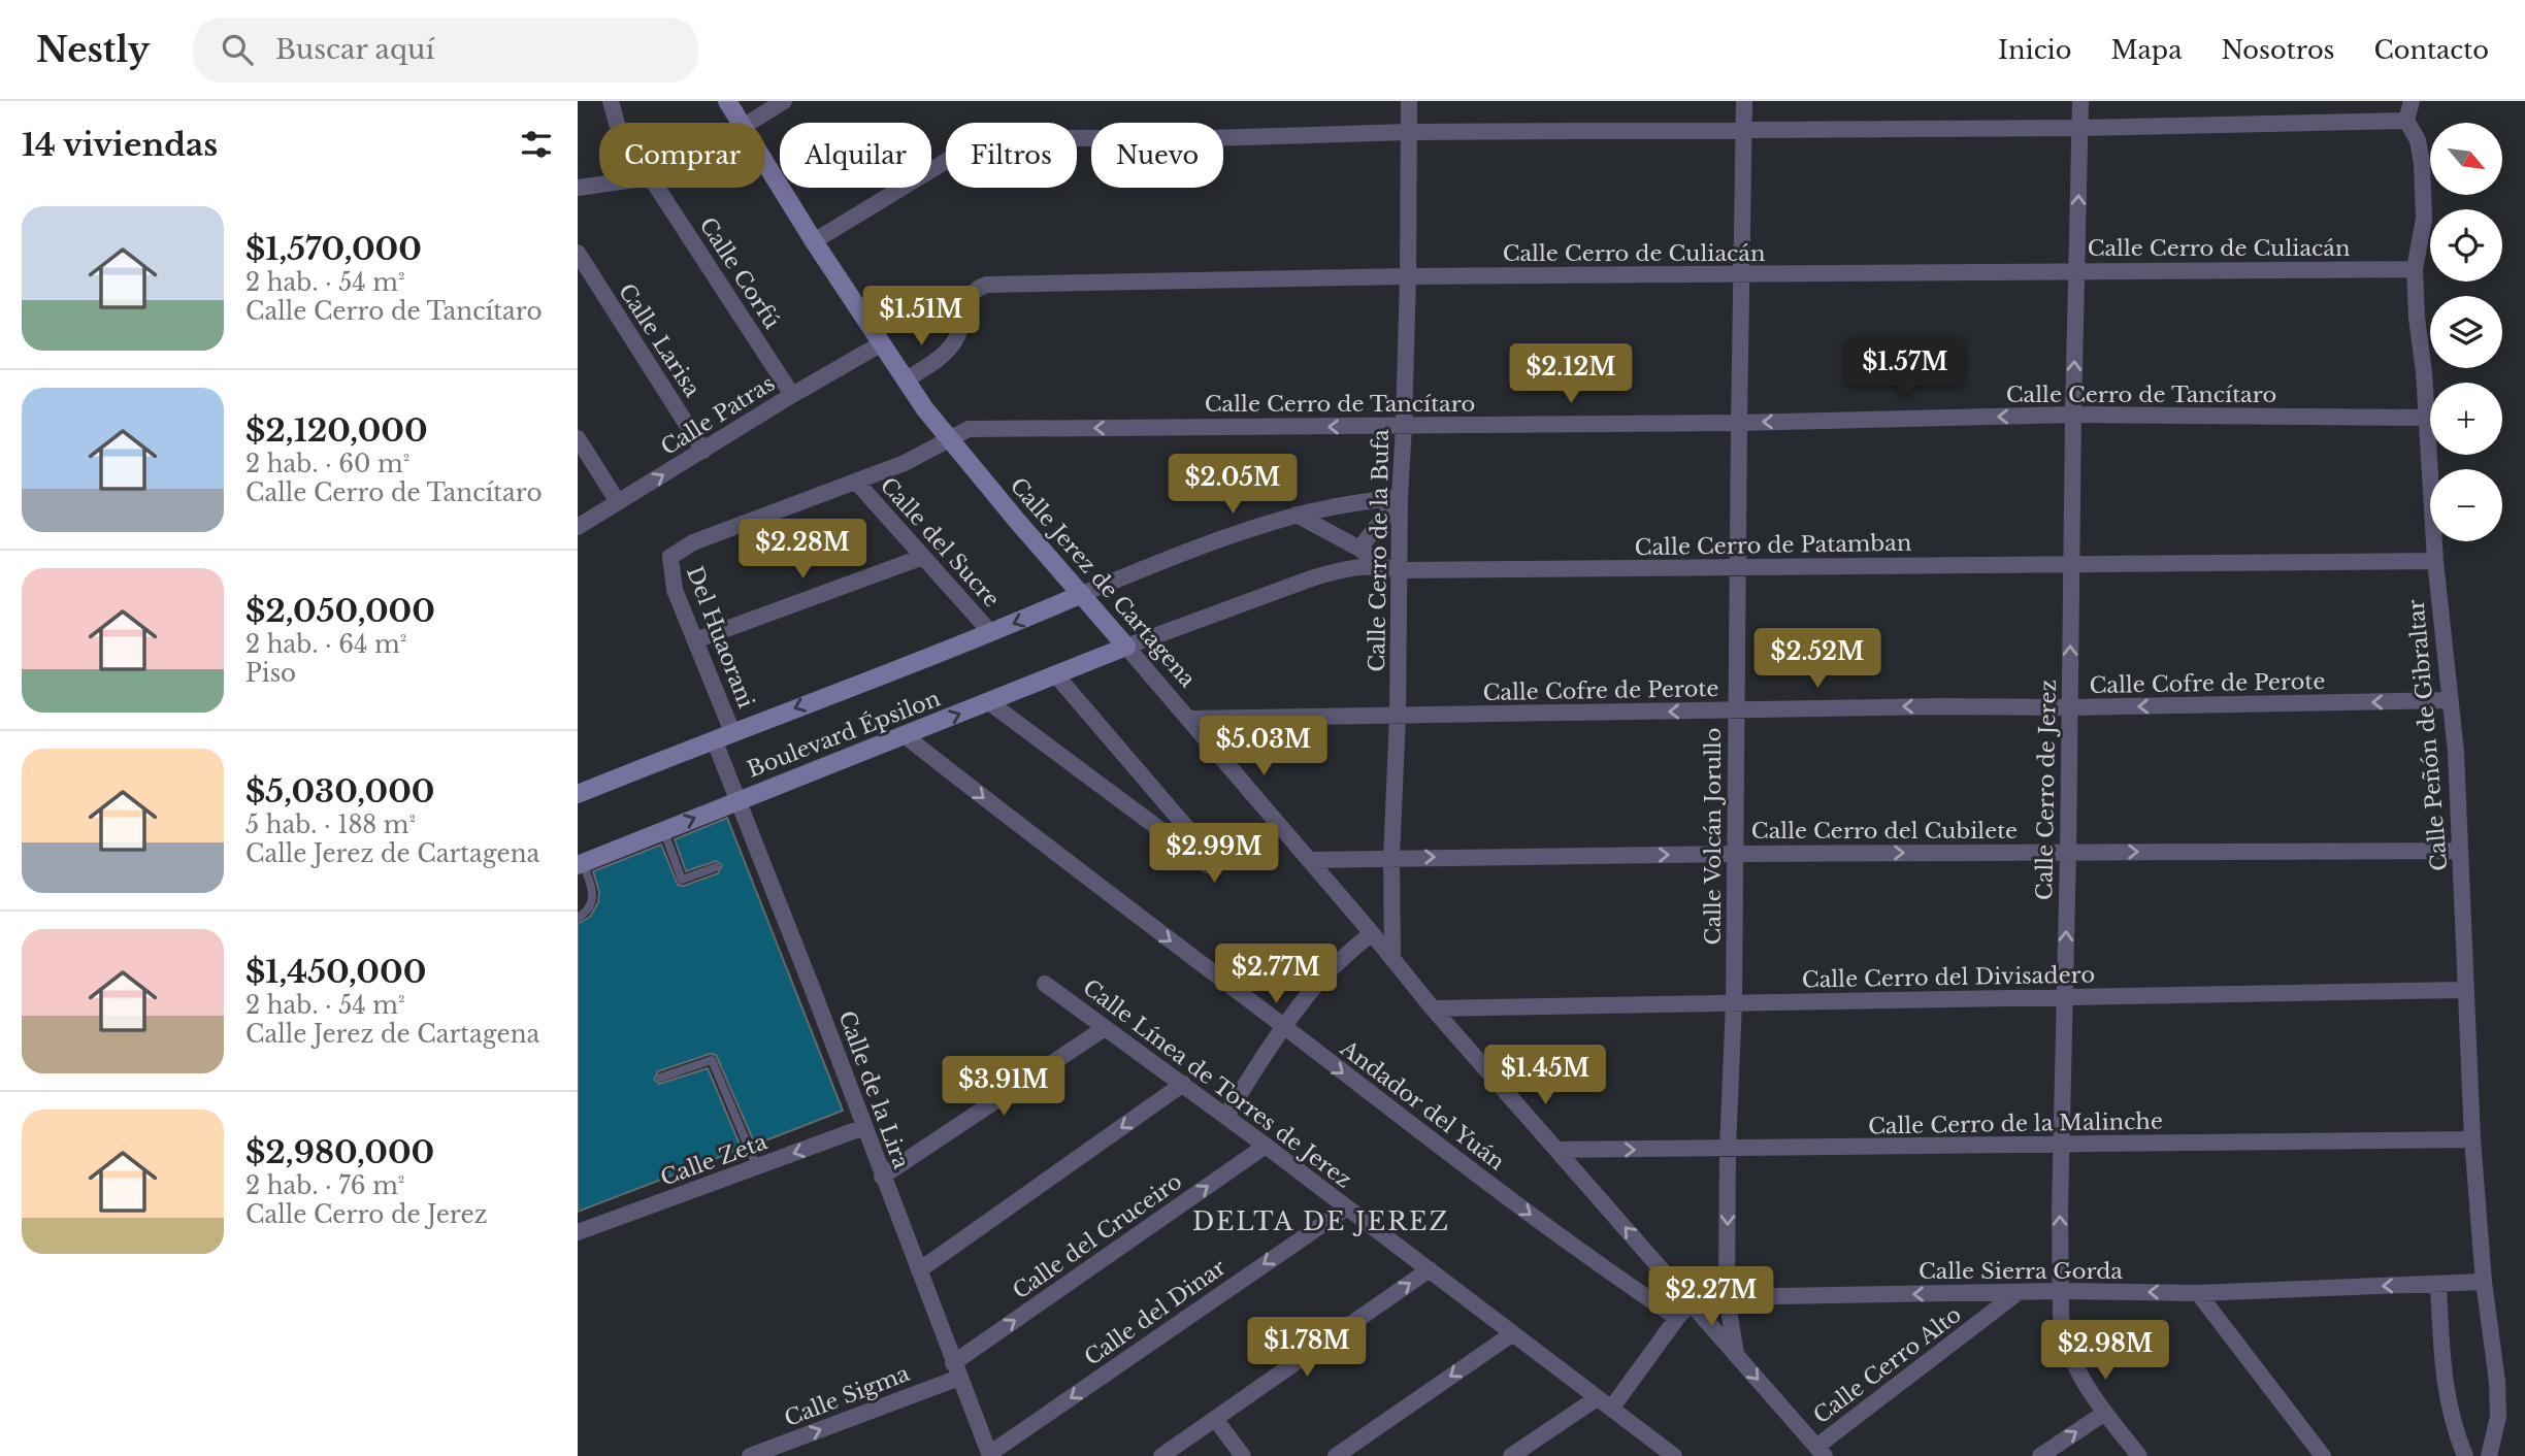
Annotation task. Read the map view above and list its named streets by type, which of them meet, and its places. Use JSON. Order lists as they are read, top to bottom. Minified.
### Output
{"streets":{"street":["Calle Cerro de Culiacán","Calle Corfú","Calle Larisa","Calle Cerro de Tancítaro","Calle Patras","Calle del Sucre","Calle Cerro de Patamban","Calle Cerro de la Bufa","Calle Jerez de Cartagena","Del Huaorani","Calle Cofre de Perote","Boulevard Épsilon","Calle Peñón de Gibraltar","Calle Cerro de Jerez","Calle Cerro del Cubilete","Calle Volcán Jorullo","Calle Cerro del Divisadero","Calle Línea de Torres de Jerez","Calle de la Lira","Andador del Yuán","Calle Cerro de la Malinche","Calle Zeta","Calle del Cruceiro","Calle Sierra Gorda","Calle del Dinar","Calle Cerro Alto","Calle Sigma"]},"crossings":[["Calle Cerro de Culiacán","Calle Cerro de la Bufa"],["Calle Cerro de Culiacán","Calle Jerez de Cartagena"],["Calle Cerro de Culiacán","Calle Peñón de Gibraltar"],["Calle Cerro de Culiacán","Calle Cerro de Jerez"],["Calle Cerro de Culiacán","Calle Volcán Jorullo"],["Calle Corfú","Calle Patras"],["Calle Larisa","Calle Patras"],["Calle Cerro de Tancítaro","Calle del Sucre"],["Calle Cerro de Tancítaro","Calle Cerro de la Bufa"],["Calle Cerro de Tancítaro","Calle Jerez de Cartagena"],["Calle Cerro de Tancítaro","Del Huaorani"],["Calle Cerro de Tancítaro","Calle Peñón de Gibraltar"],["Calle Cerro de Tancítaro","Calle Cerro de Jerez"],["Calle Cerro de Tancítaro","Calle Volcán Jorullo"],["Calle Patras","Calle Jerez de Cartagena"],["Calle del Sucre","Boulevard Épsilon"],["Calle Cerro de Patamban","Calle Cerro de la Bufa"],["Calle Cerro de Patamban","Calle Jerez de Cartagena"],["Calle Cerro de Patamban","Boulevard Épsilon"],["Calle Cerro de Patamban","Calle Peñón de Gibraltar"],["Calle Cerro de Patamban","Calle Cerro de Jerez"],["Calle Cerro de Patamban","Calle Volcán Jorullo"],["Calle Cerro de la Bufa","Calle Jerez de Cartagena"],["Calle Cerro de la Bufa","Calle Cofre de Perote"],["Calle Cerro de la Bufa","Calle Cerro del Cubilete"],["Calle Jerez de Cartagena","Calle Cofre de Perote"],["Calle Jerez de Cartagena","Boulevard Épsilon"],["Calle Jerez de Cartagena","Calle Cerro del Cubilete"],["Calle Jerez de Cartagena","Calle Volcán Jorullo"],["Calle Jerez de Cartagena","Calle Cerro del Divisadero"],["Calle Jerez de Cartagena","Calle Cerro de la Malinche"],["Calle Jerez de Cartagena","Calle Sierra Gorda"],["Calle Jerez de Cartagena","Calle Cerro Alto"],["Del Huaorani","Boulevard Épsilon"],["Calle Cofre de Perote","Calle Peñón de Gibraltar"],["Calle Cofre de Perote","Calle Cerro de Jerez"],["Calle Cofre de Perote","Calle Volcán Jorullo"],["Boulevard Épsilon","Calle de la Lira"],["Boulevard Épsilon","Andador del Yuán"],["Calle Peñón de Gibraltar","Calle Cerro del Cubilete"],["Calle Peñón de Gibraltar","Calle Cerro del Divisadero"],["Calle Peñón de Gibraltar","Calle Cerro de la Malinche"],["Calle Peñón de Gibraltar","Calle Sierra Gorda"],["Calle Cerro de Jerez","Calle Cerro del Cubilete"],["Calle Cerro de Jerez","Calle Cerro del Divisadero"],["Calle Cerro de Jerez","Calle Cerro de la Malinche"],["Calle Cerro de Jerez","Calle Sierra Gorda"],["Calle Cerro del Cubilete","Calle Volcán Jorullo"],["Calle Volcán Jorullo","Calle Cerro del Divisadero"],["Calle Volcán Jorullo","Calle Cerro de la Malinche"],["Calle Volcán Jorullo","Calle Sierra Gorda"],["Calle Línea de Torres de Jerez","Calle del Cruceiro"],["Calle Línea de Torres de Jerez","Calle del Dinar"],["Calle de la Lira","Calle Zeta"],["Calle de la Lira","Calle del Cruceiro"],["Calle de la Lira","Calle del Dinar"],["Calle de la Lira","Calle Sigma"],["Calle del Cruceiro","Calle Sigma"],["Calle Sierra Gorda","Calle Cerro Alto"]],"one_way":["Calle Cofre de Perote","Calle Cerro de Jerez","Calle Cerro del Cubilete","Andador del Yuán","Calle Zeta","Calle Sierra Gorda","Calle Sigma"],"districts":["DELTA DE JEREZ"],"north":"bottom right","page":{"header":"Nestly","search":"Buscar aquí","nav":["Inicio","Mapa","Nosotros","Contacto"],"heading":"14 viviendas","map_buttons":["+","−"],"chip":["Comprar","Alquilar","Filtros","Nuevo"],"list":[{"name":"$1,570,000","note":"2 hab. · 54 m² · Calle Cerro de Tancítaro"},{"name":"$2,120,000","note":"2 hab. · 60 m² · Calle Cerro de Tancítaro"},{"name":"$2,050,000","note":"2 hab. · 64 m² · Piso"},{"name":"$5,030,000","note":"5 hab. · 188 m² · Calle Jerez de Cartagena"},{"name":"$1,450,000","note":"2 hab. · 54 m² · Calle Jerez de Cartagena"},{"name":"$2,980,000","note":"2 hab. · 76 m² · Calle Cerro de Jerez"}],"price":["$1.51M","$1.57M","$2.12M","$2.05M","$2.28M","$2.52M","$5.03M","$2.99M","$2.77M","$1.45M","$3.91M","$2.27M","$1.78M","$2.98M"]}}
